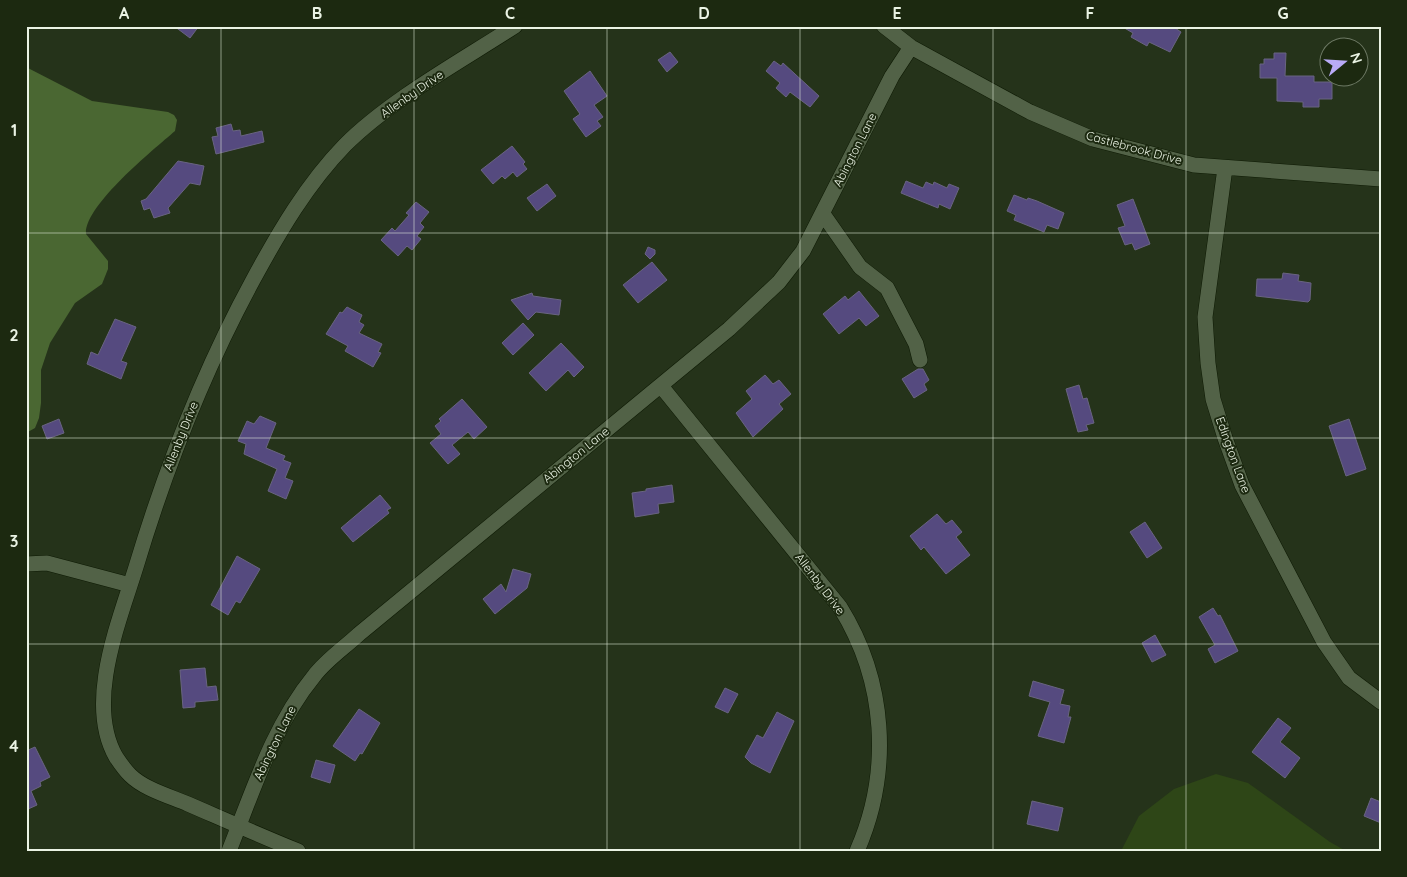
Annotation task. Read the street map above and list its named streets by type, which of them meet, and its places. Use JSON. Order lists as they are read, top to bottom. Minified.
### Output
{"streets":{"street":["Allenby Drive","Castlebrook Drive","Abington Lane","Edington Lane"]},"crossings":[["Allenby Drive","Abington Lane"],["Castlebrook Drive","Abington Lane"],["Castlebrook Drive","Edington Lane"]],"north":"right","grid":{"columns":["A","B","C","D","E","F","G"],"rows":["1","2","3","4"]}}
